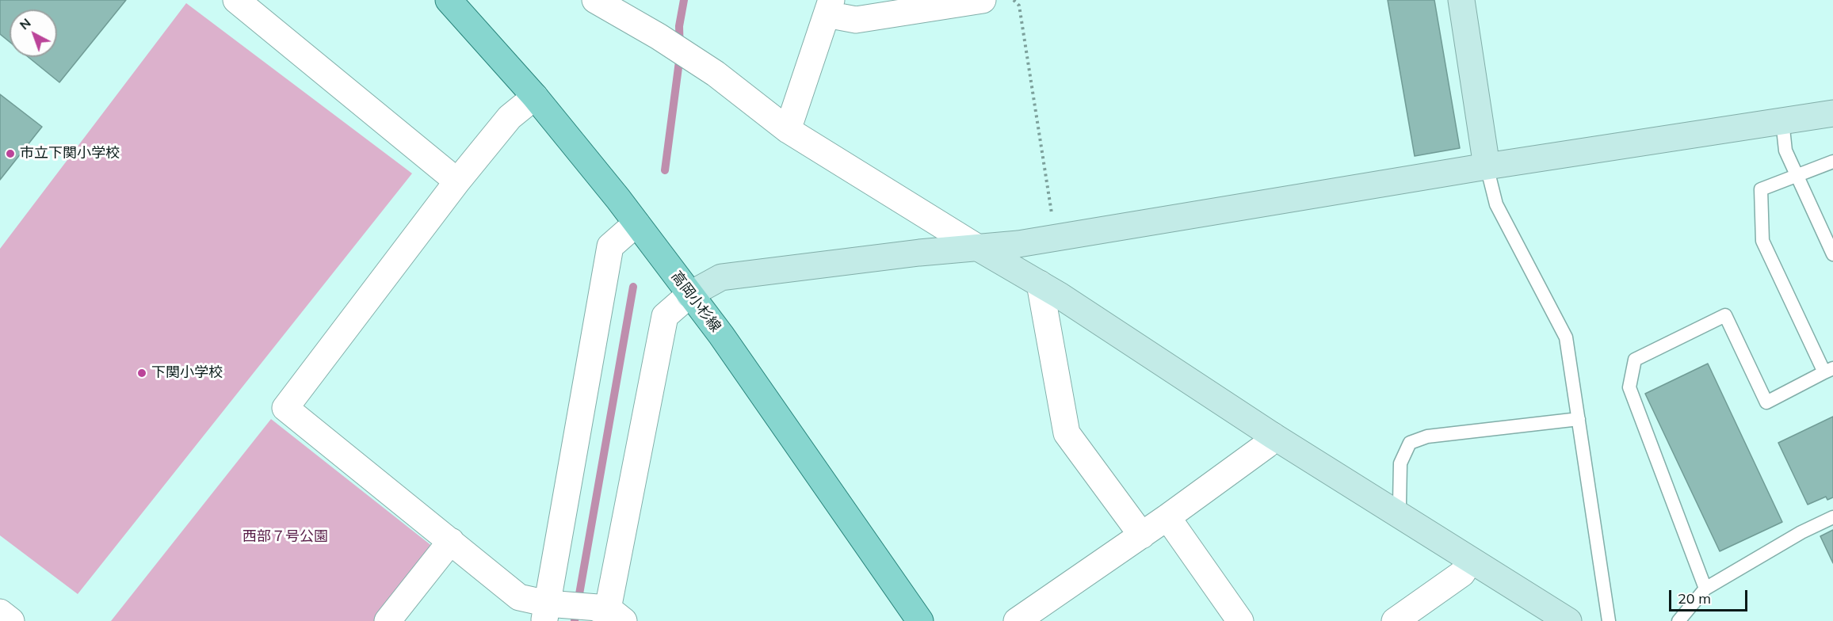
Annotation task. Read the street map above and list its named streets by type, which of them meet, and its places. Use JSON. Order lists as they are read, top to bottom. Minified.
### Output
{"streets":{"main road":["高岡小杉線"]},"parks":["西部７号公園"],"places":["市立下関小学校","下関小学校"],"scale_bar":"20 m","north":"top left"}
